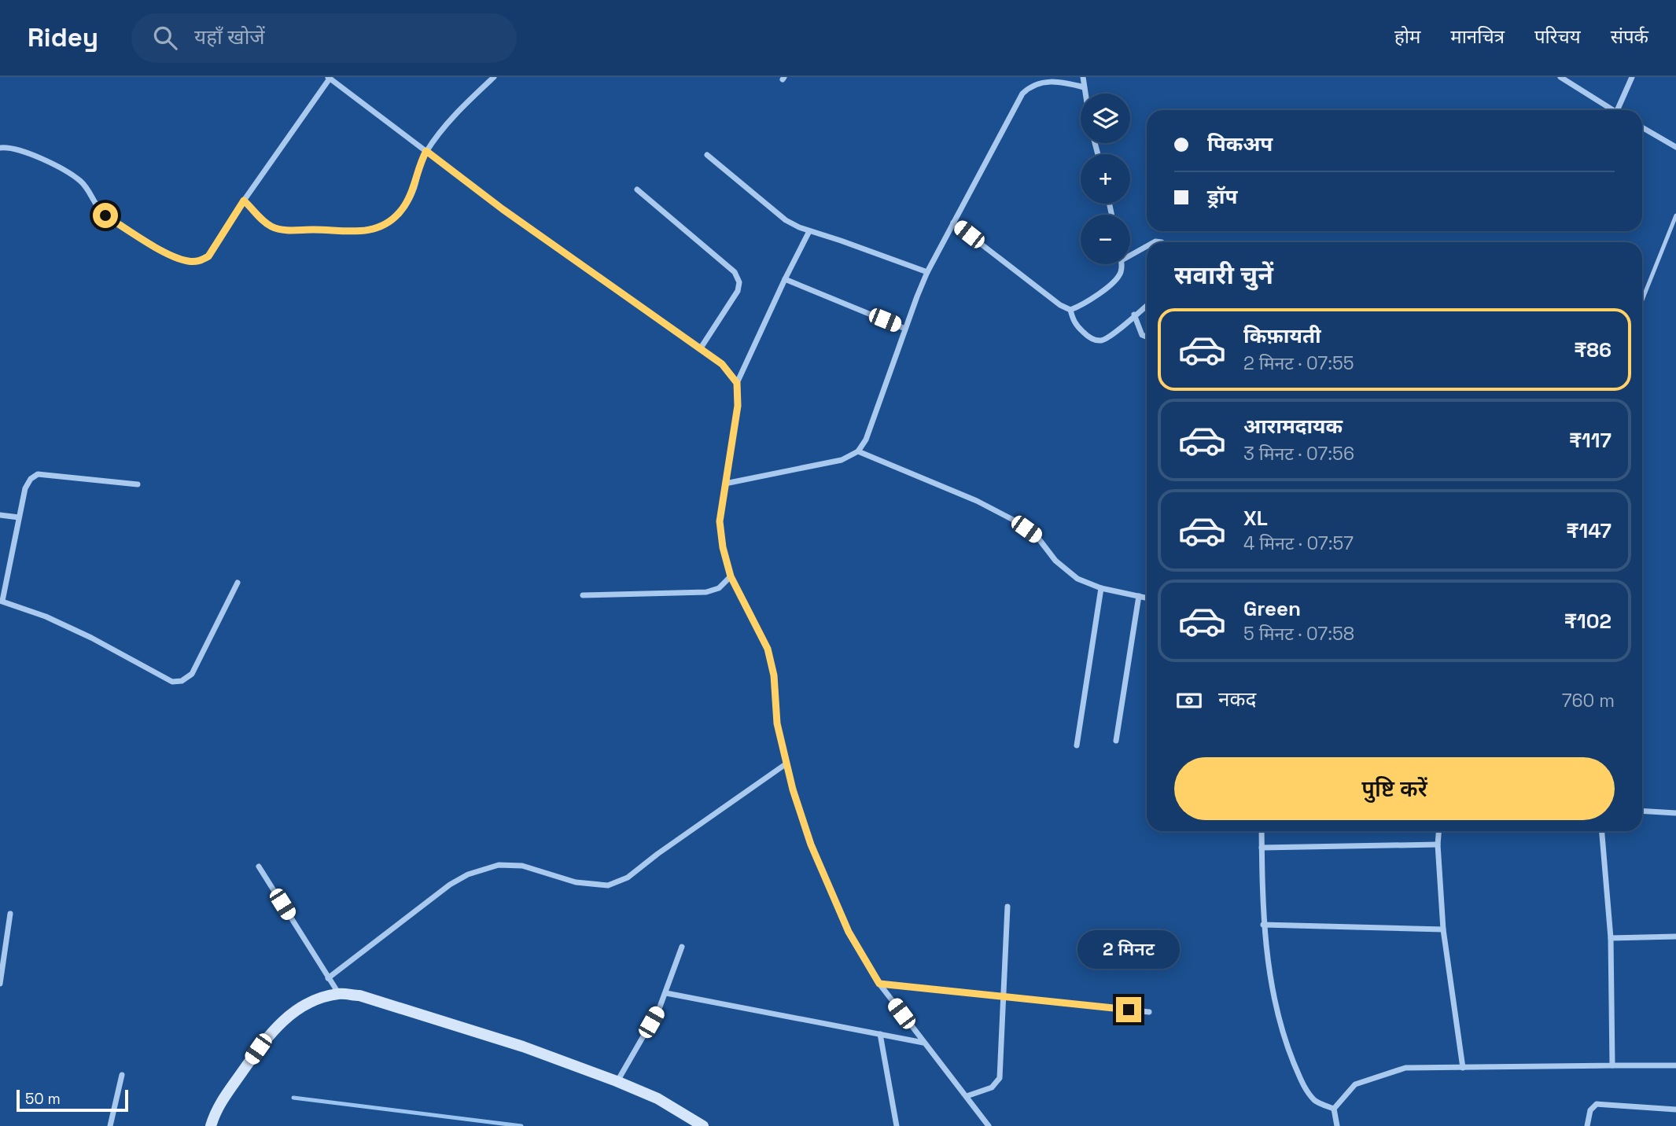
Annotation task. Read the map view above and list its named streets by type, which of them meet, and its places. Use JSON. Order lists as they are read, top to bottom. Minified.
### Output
{"scale_bar":"50 m","page":{"header":"Ridey","search":"यहाँ खोजें","nav":["होम","मानचित्र","परिचय","संपर्क"],"map_buttons":["+","−"],"banner":["पिकअप","ड्रॉप"],"heading":"सवारी चुनें","list":[{"name":"किफ़ायती","note":"2 मिनट · 07:55","value":"₹86"},{"name":"आरामदायक","note":"3 मिनट · 07:56","value":"₹117"},{"name":"XL","note":"4 मिनट · 07:57","value":"₹147"},{"name":"Green","note":"5 मिनट · 07:58","value":"₹102"}],"pay":["नकद","760 m"],"buttons":"पुष्टि करें","bubble":"2 मिनट","scale":"50 m"}}
